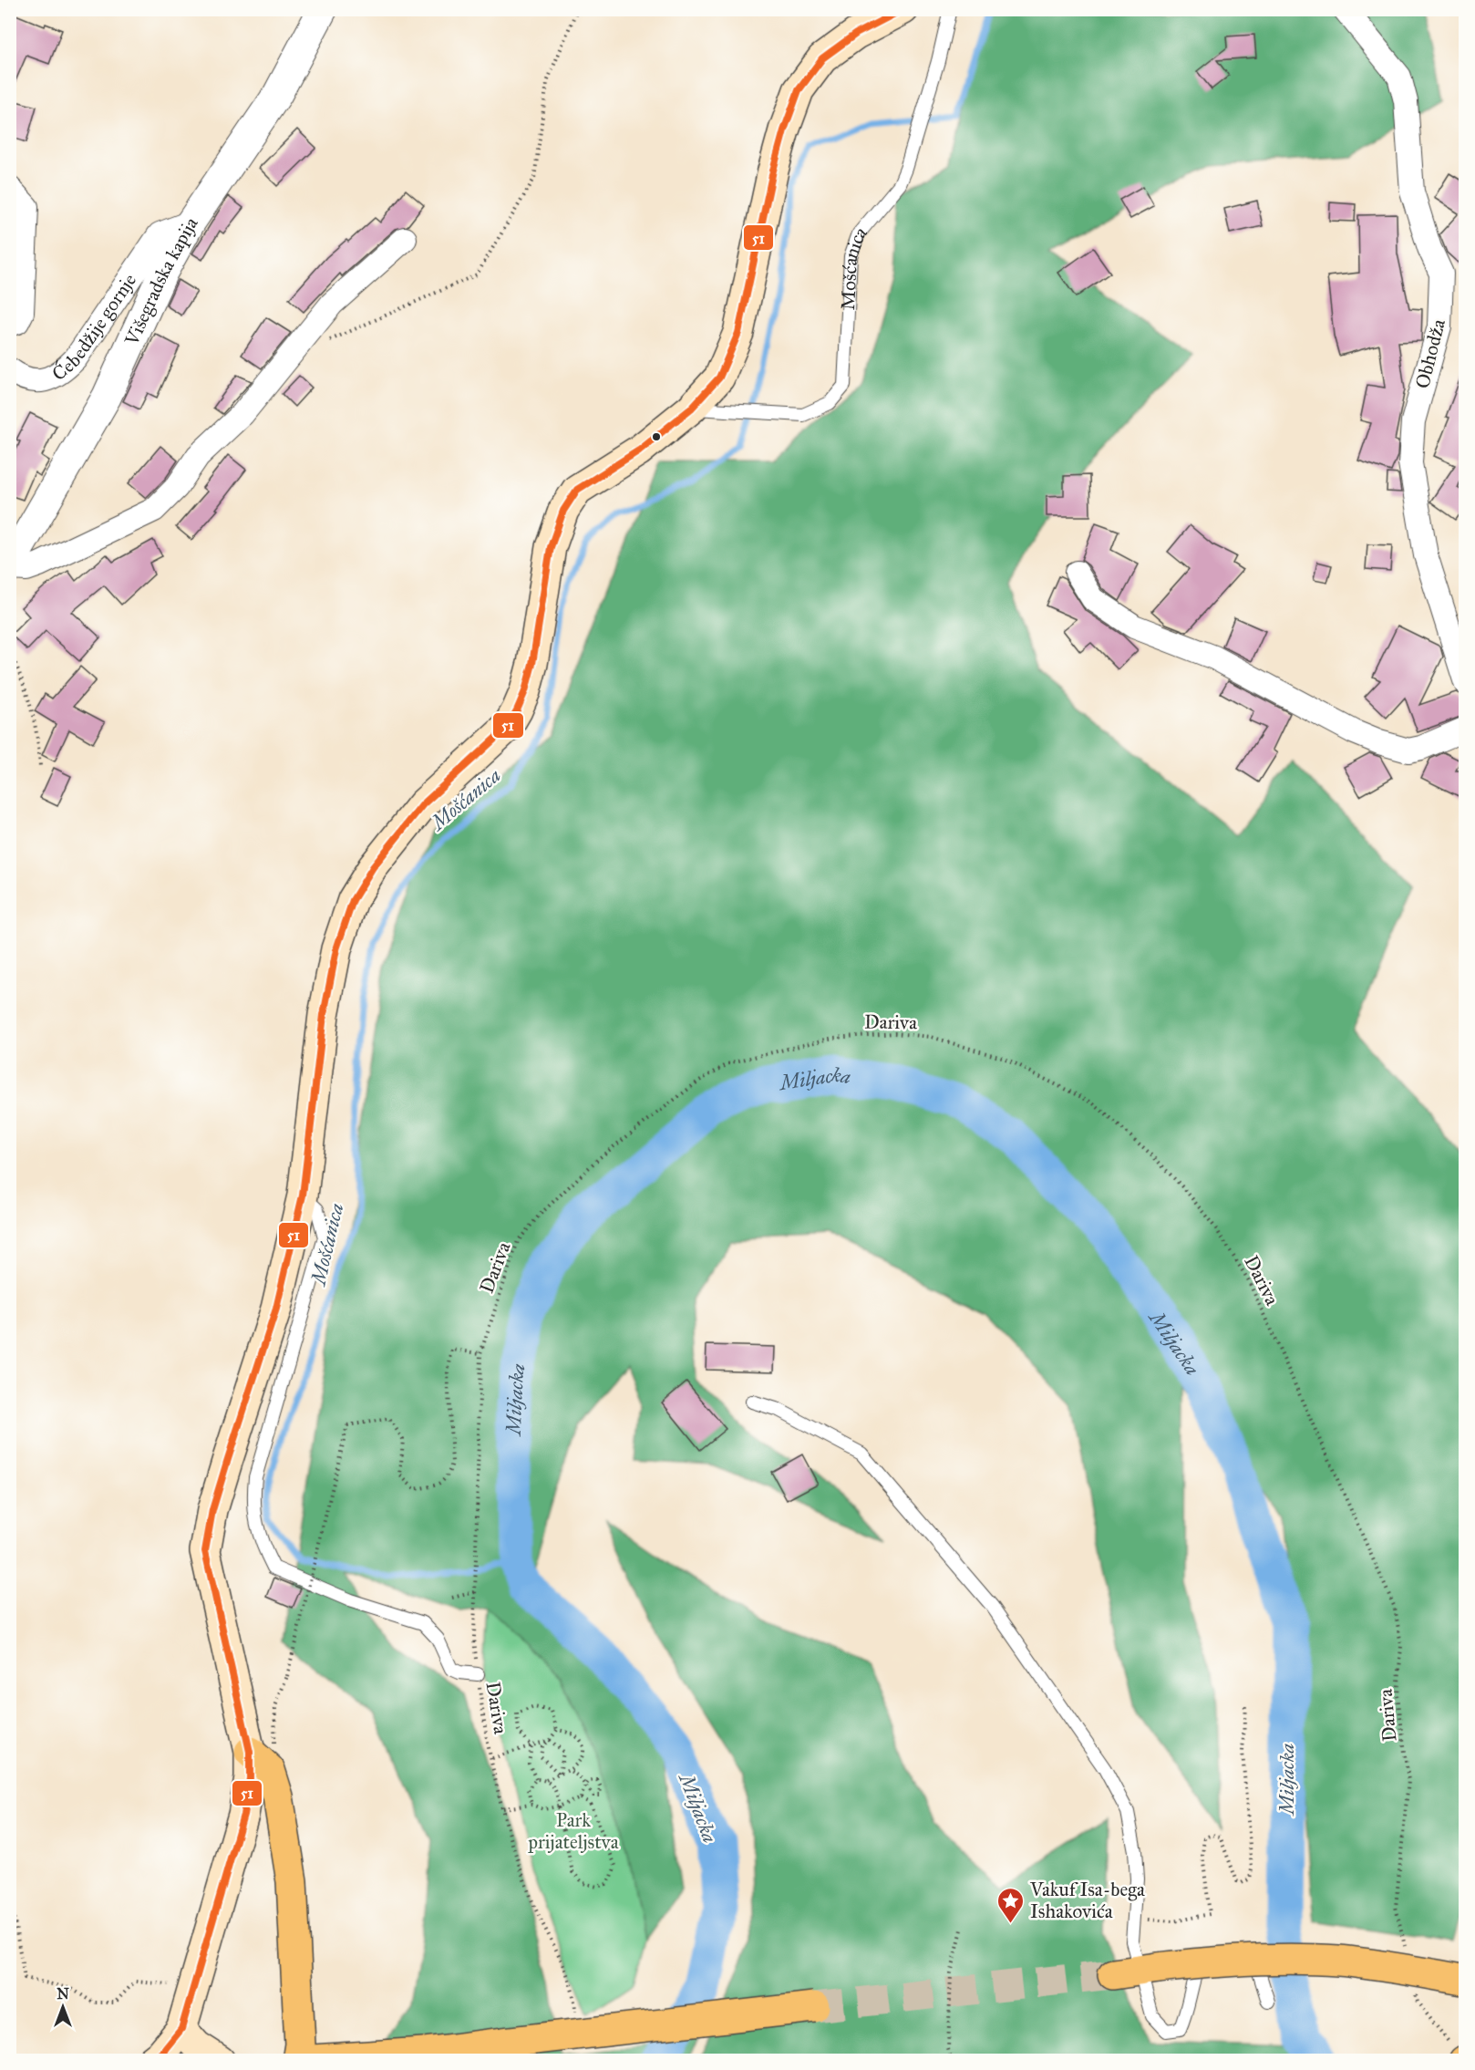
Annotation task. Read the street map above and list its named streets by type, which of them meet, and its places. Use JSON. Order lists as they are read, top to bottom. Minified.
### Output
{"streets":{"street":["Višegradska kapija","Ćebedžije gornje","Obhodža"],"lane":["Mošćanica"],"path":["Dariva"]},"crossings":[["Višegradska kapija","Ćebedžije gornje"]],"water":["Mošćanica","Miljacka"],"parks":["Park prijateljstva"],"places":{"place":["Vakuf Isa-bega Ishakovića"]},"lines":["transit line 51"],"north":"top"}
